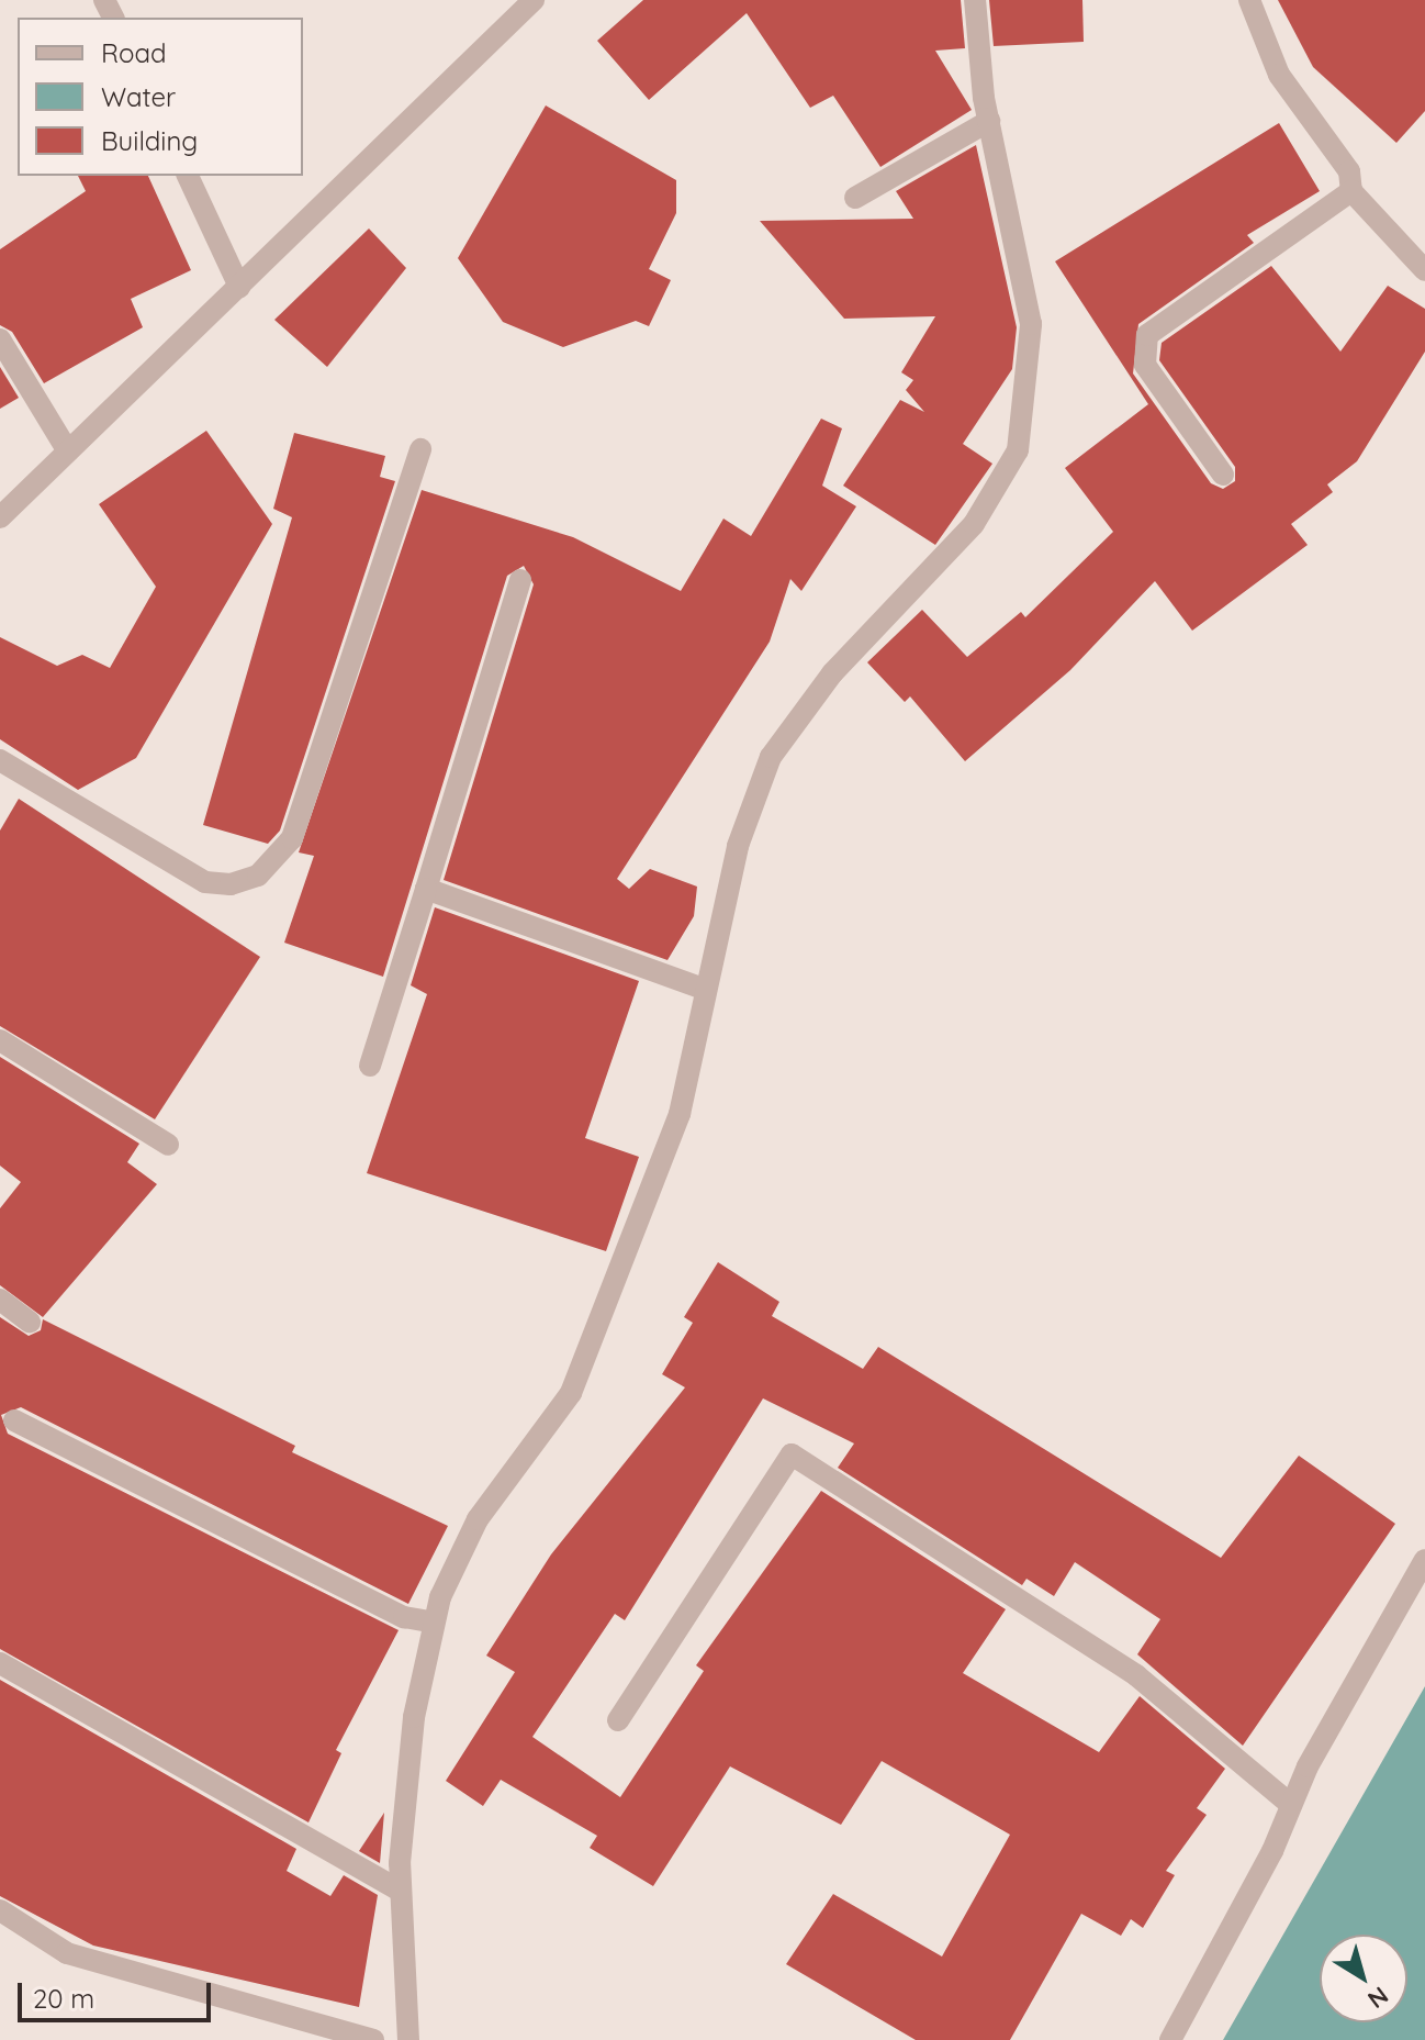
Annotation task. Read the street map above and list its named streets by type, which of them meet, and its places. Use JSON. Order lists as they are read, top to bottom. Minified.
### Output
{"legend":["Road","Water","Building"],"scale_bar":"20 m","north":"bottom right"}
